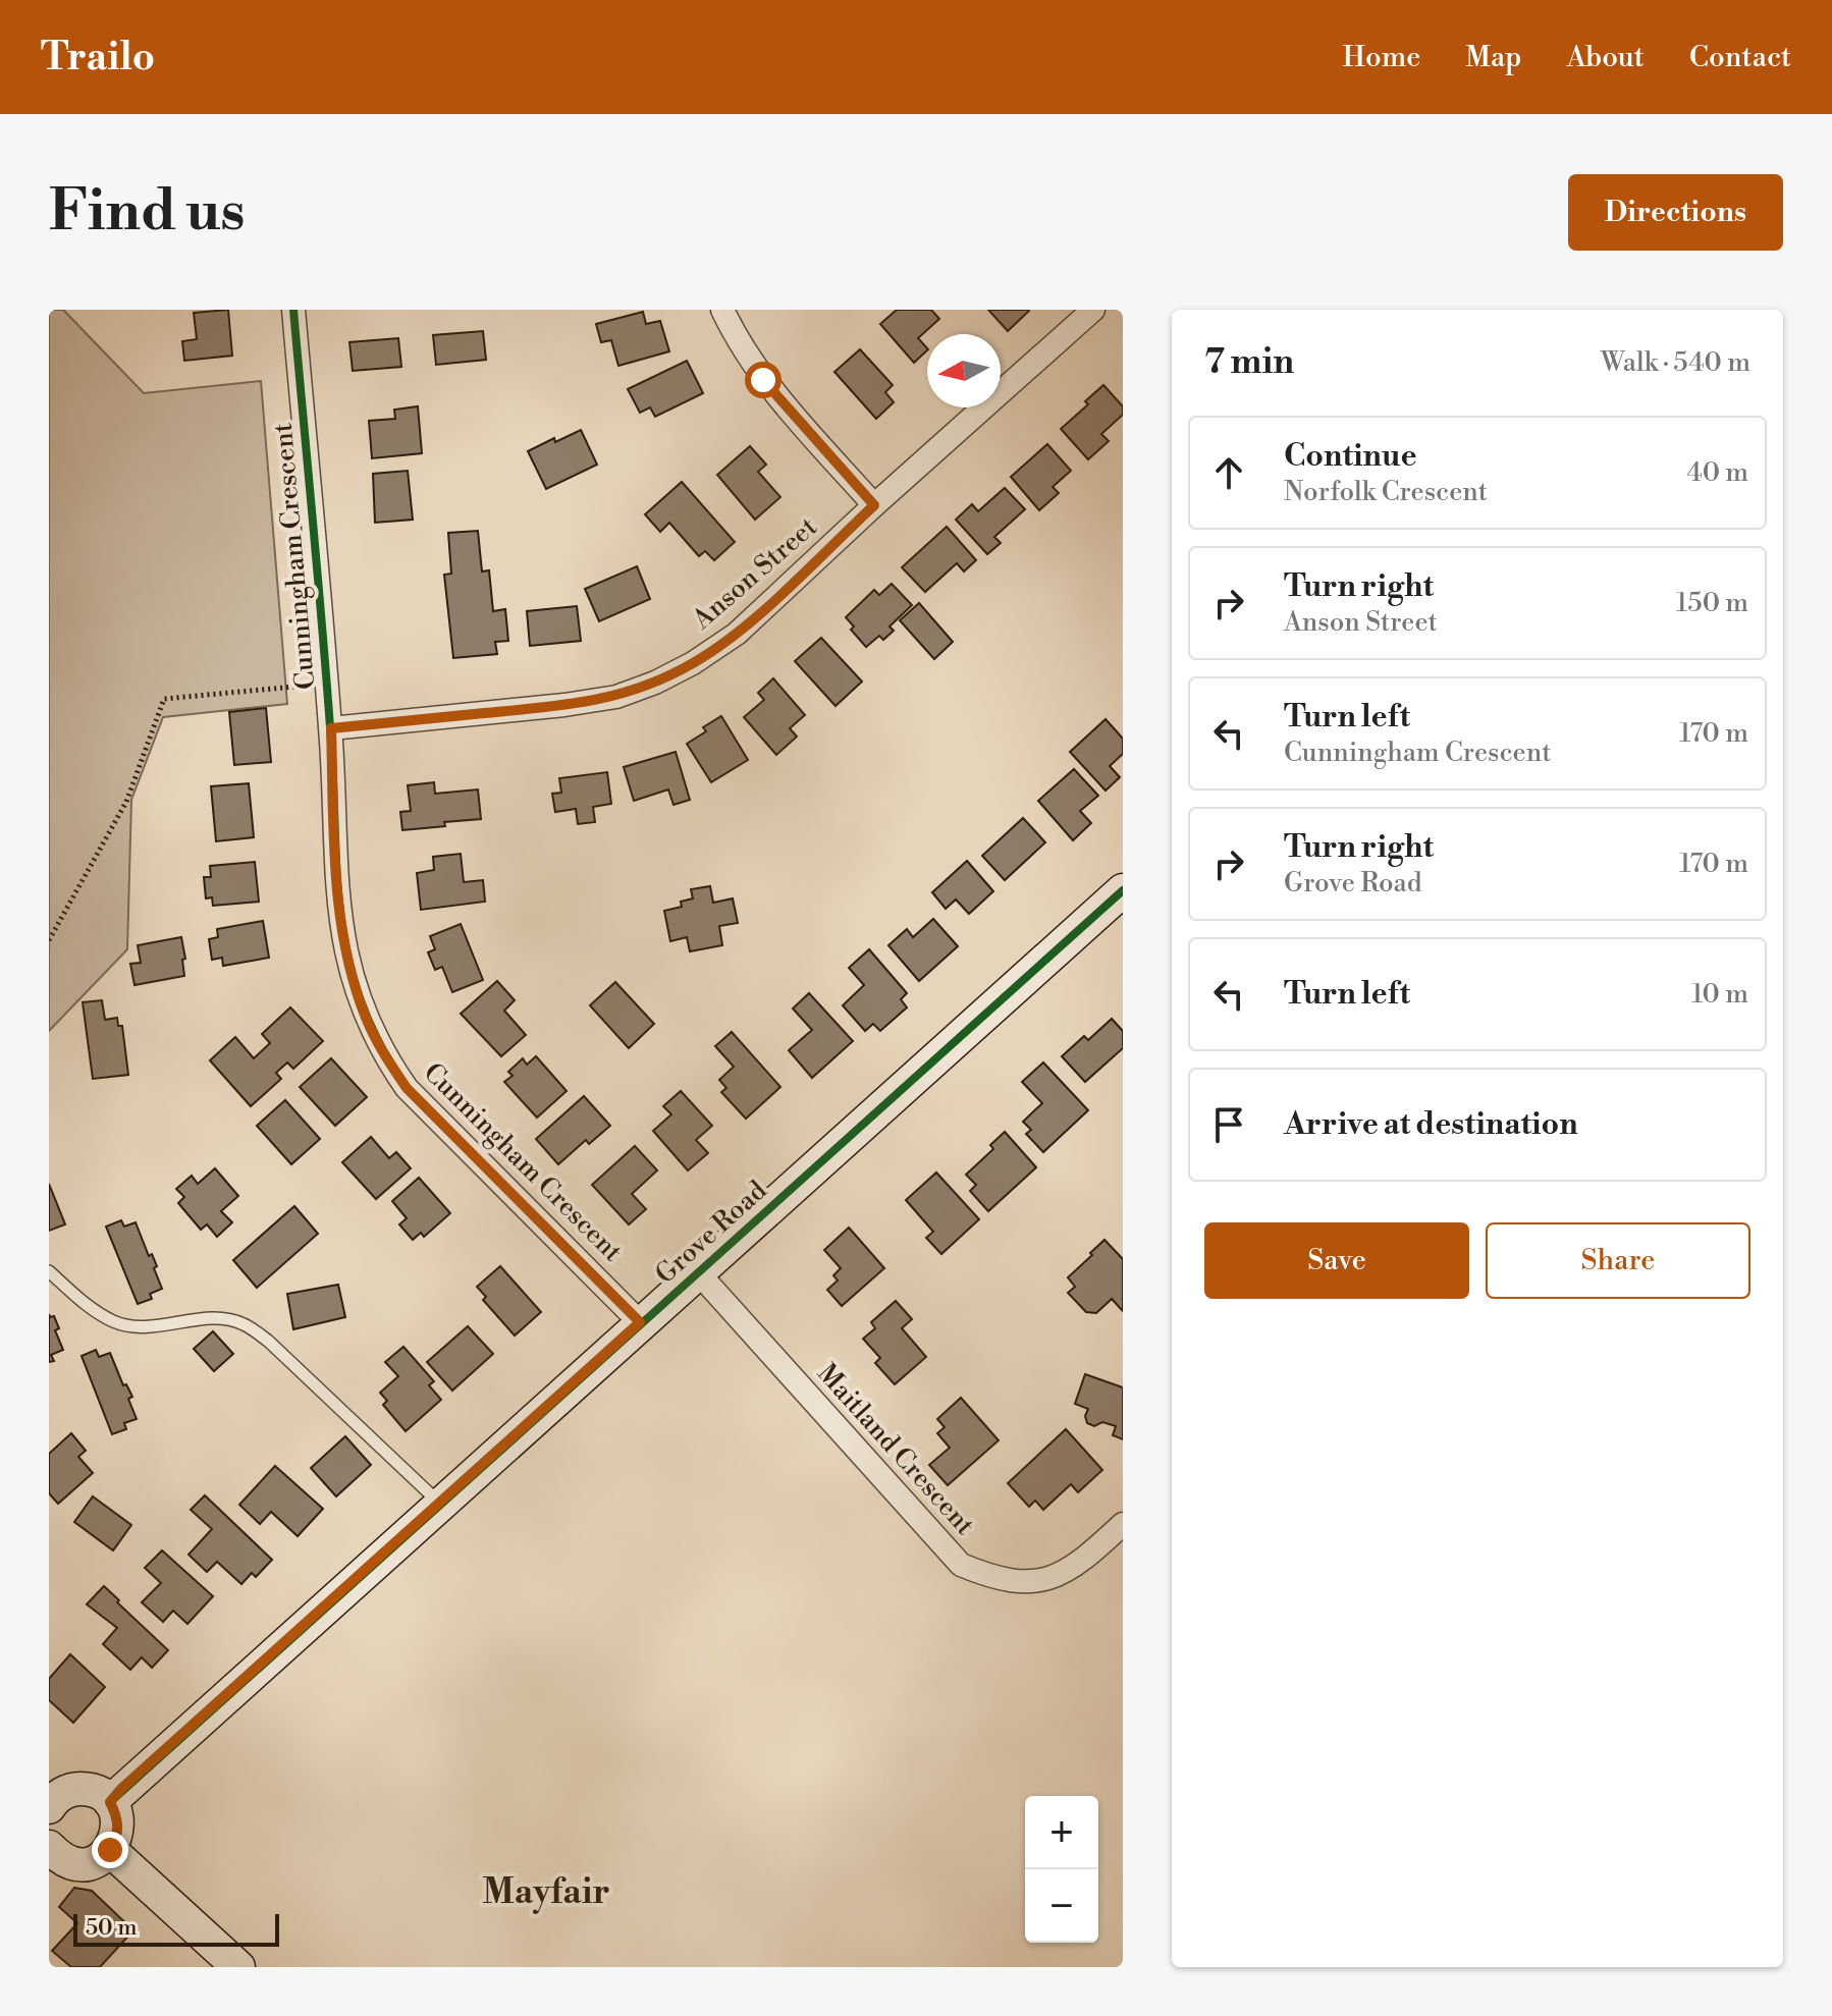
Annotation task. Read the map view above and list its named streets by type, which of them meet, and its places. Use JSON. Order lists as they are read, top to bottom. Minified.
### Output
{"streets":{"main road":["Grove Road"],"street":["Cunningham Crescent","Anson Street","Maitland Crescent"]},"crossings":[["Cunningham Crescent","Anson Street"],["Cunningham Crescent","Grove Road"],["Grove Road","Maitland Crescent"]],"districts":["Mayfair"],"scale_bar":"50 m","north":"left","page":{"header":"Trailo","nav":["Home","Map","About","Contact"],"buttons":["Directions",["Save","Share"]],"title":"Find us","heading":["7 min","Walk · 540 m"],"list":[["Continue","Norfolk Crescent","40 m"],["Turn right","Anson Street","150 m"],["Turn left","Cunningham Crescent","170 m"],["Turn right","Grove Road","170 m"],["Turn left","10 m"],"Arrive at destination"],"map_buttons":["+","−"],"scale":"50 m"}}
